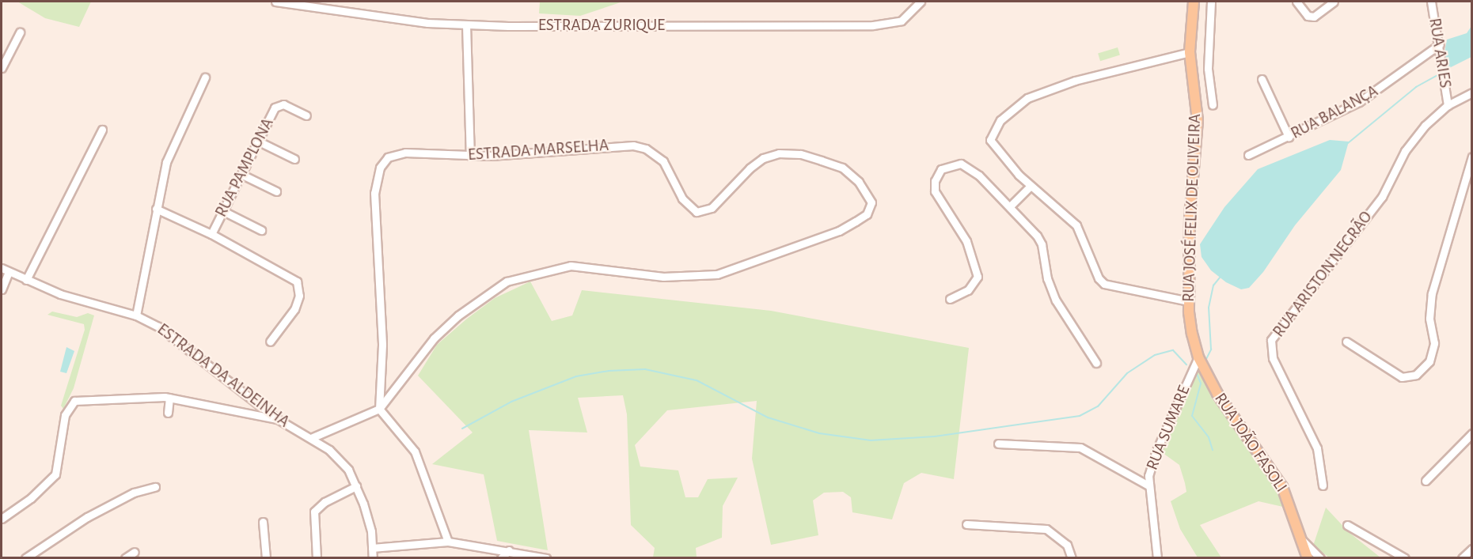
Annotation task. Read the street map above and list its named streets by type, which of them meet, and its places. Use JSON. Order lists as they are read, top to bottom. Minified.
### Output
{"streets":{"main road":["RUA JOSÉ FELIX DE OLIVEIRA","RUA JOÃO FASOLI"],"street":["ESTRADA ZURIQUE","RUA ARIES","RUA BALANÇA","ESTRADA MARSELHA","RUA PAMPLONA","RUA ARISTON NEGRÃO","ESTRADA DA ALDEINHA","RUA SUMARE"]},"crossings":[["RUA ARIES","RUA BALANÇA"],["RUA ARIES","RUA ARISTON NEGRÃO"],["RUA JOSÉ FELIX DE OLIVEIRA","RUA SUMARE"],["RUA JOSÉ FELIX DE OLIVEIRA","RUA JOÃO FASOLI"],["RUA SUMARE","RUA JOÃO FASOLI"]]}
